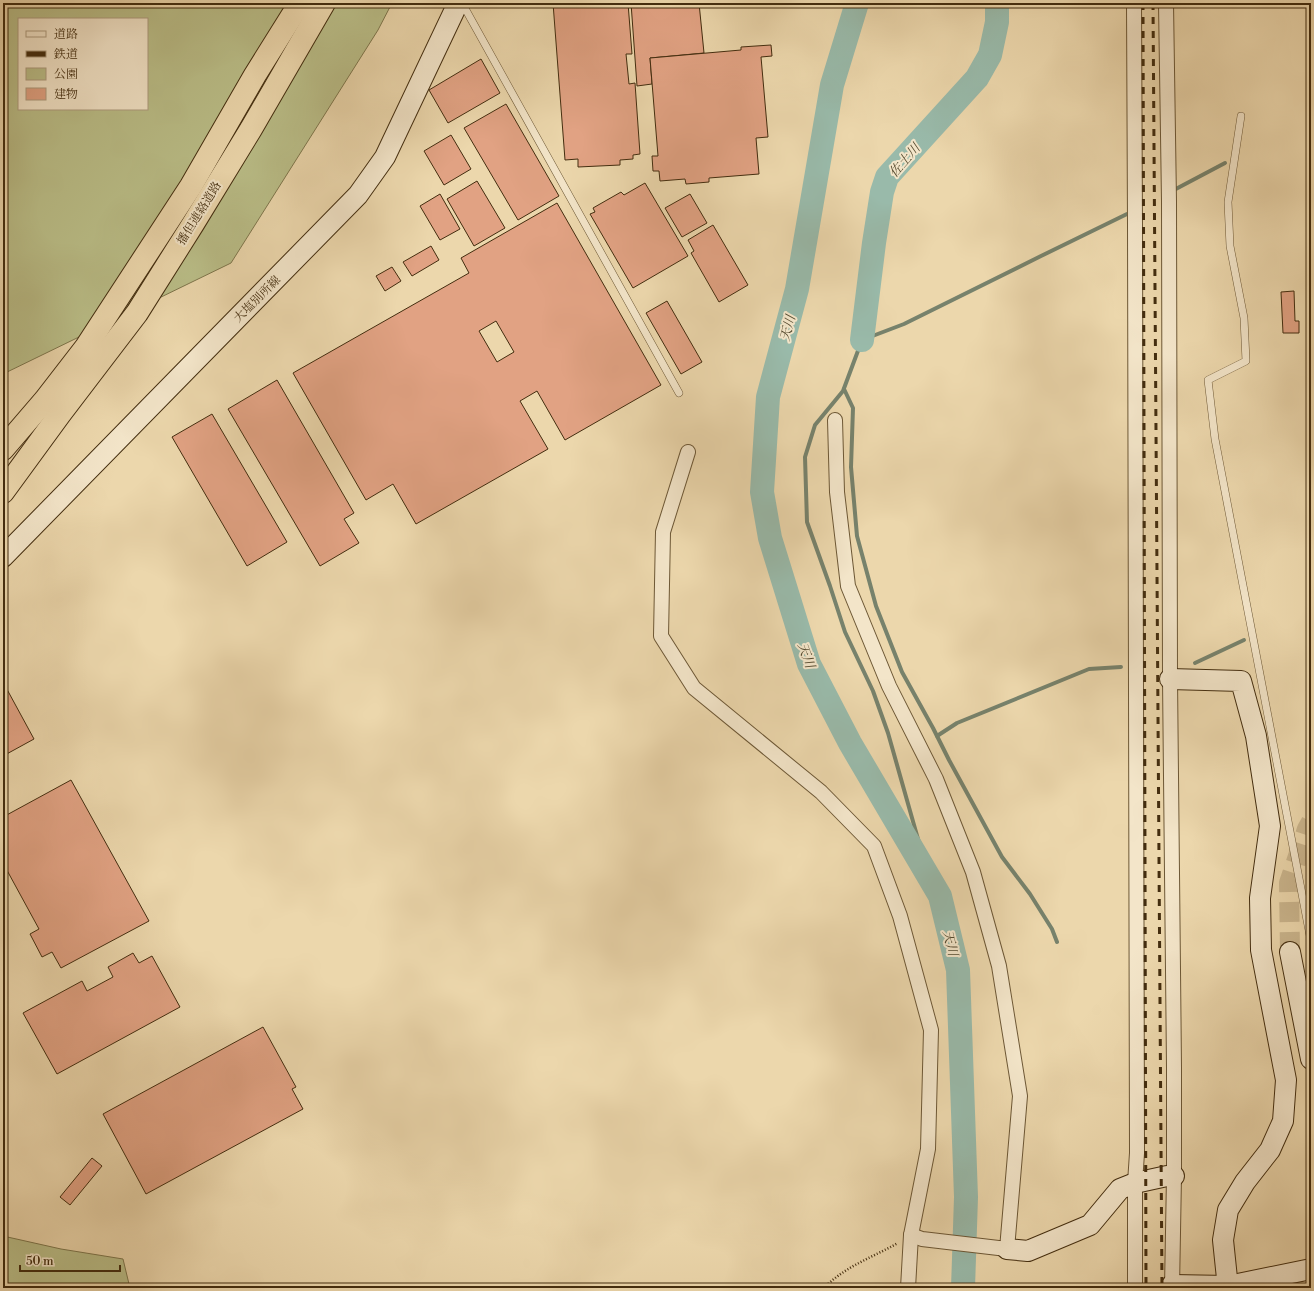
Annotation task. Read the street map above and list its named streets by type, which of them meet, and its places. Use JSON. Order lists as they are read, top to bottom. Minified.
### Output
{"streets":{"highway":["播但連絡道路"],"street":["大塩別所線"]},"water":["佐土川","天川"],"legend":["道路","鉄道","公園","建物"],"scale_bar":"50 m"}
